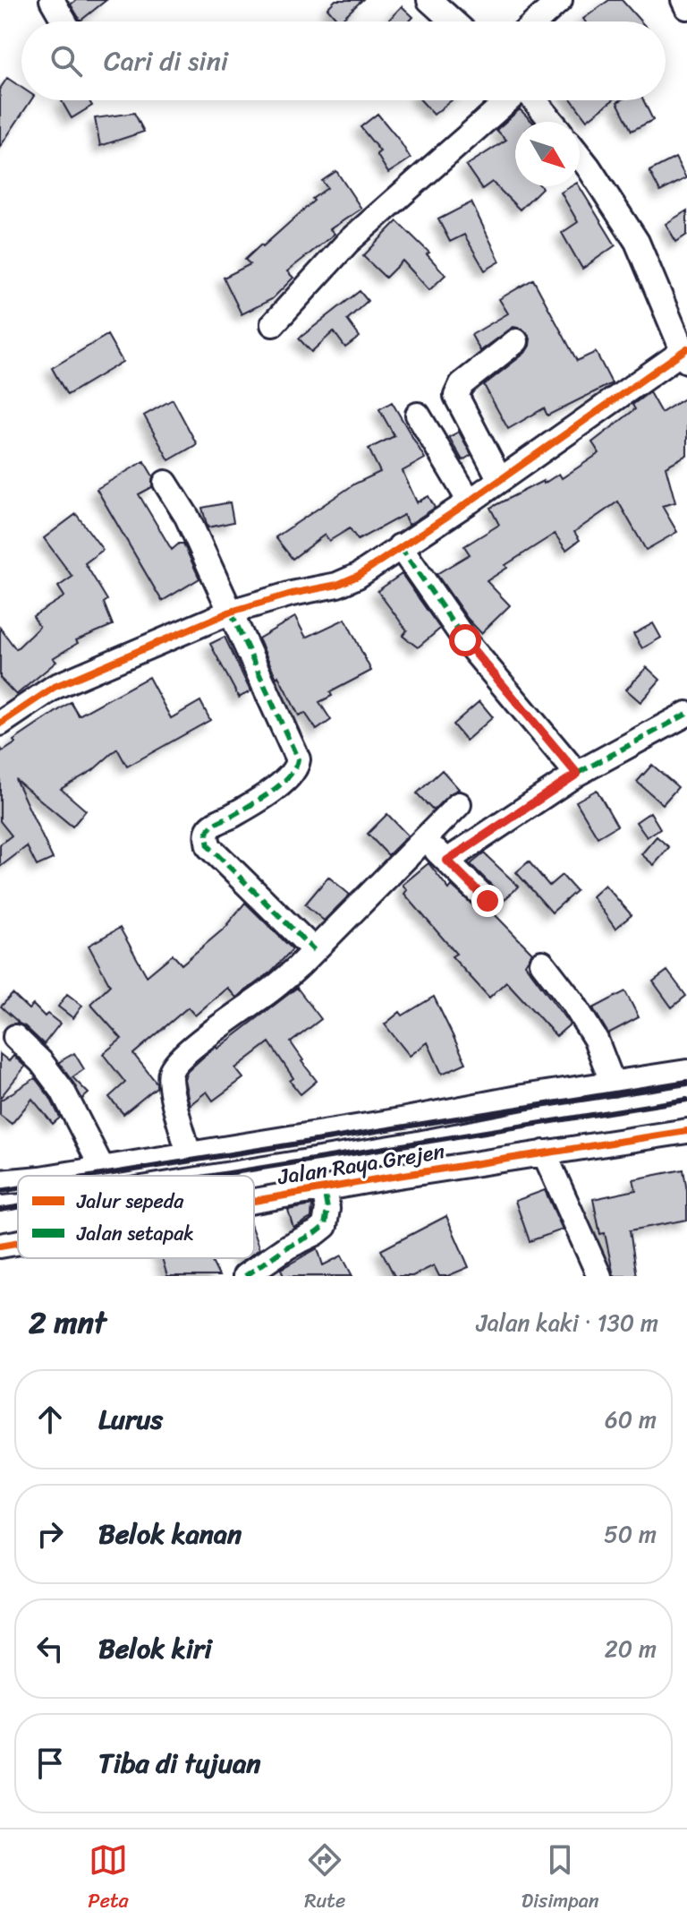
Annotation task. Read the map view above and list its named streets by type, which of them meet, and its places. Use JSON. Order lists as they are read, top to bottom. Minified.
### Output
{"streets":{"street":["Jalan Raya Grejen"]},"legend":["Jalur sepeda","Jalan setapak"],"north":"bottom right","page":{"search":"Cari di sini","heading":["2 mnt","Jalan kaki · 130 m"],"list":[["Lurus","60 m"],["Belok kanan","50 m"],["Belok kiri","20 m"],"Tiba di tujuan"],"nav":["Peta","Rute","Disimpan"]}}
